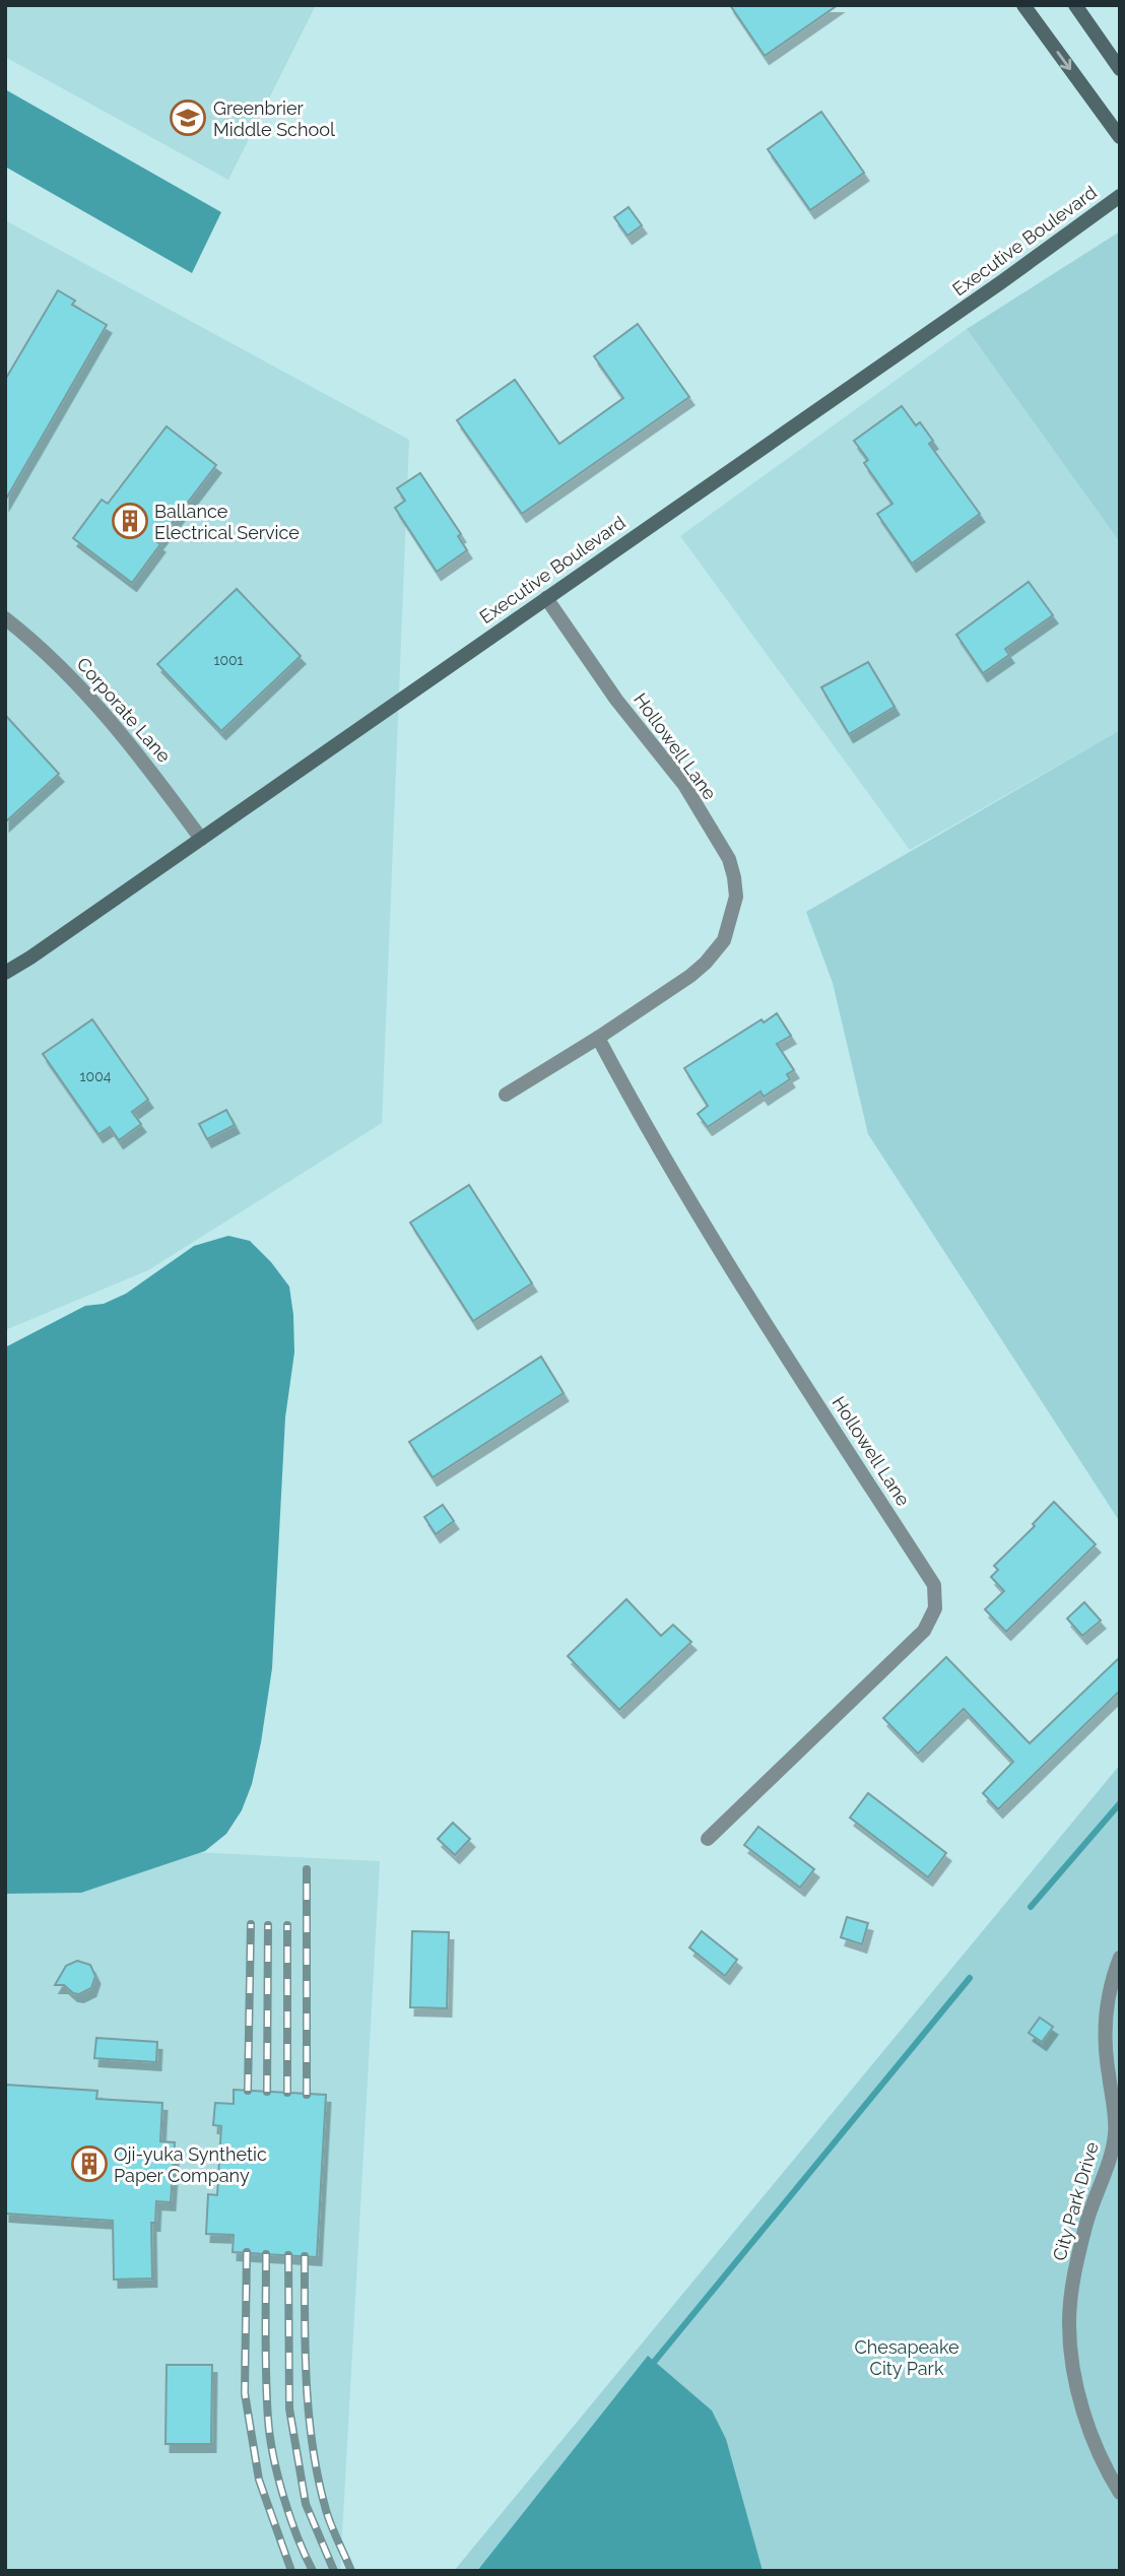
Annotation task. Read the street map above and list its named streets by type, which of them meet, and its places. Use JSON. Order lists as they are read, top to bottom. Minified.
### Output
{"streets":{"street":["Executive Boulevard","Corporate Lane","Hollowell Lane","City Park Drive"]},"crossings":[["Executive Boulevard","Corporate Lane"],["Executive Boulevard","Hollowell Lane"]],"parks":["Chesapeake City Park"],"places":{"school or university":["Greenbrier Middle School"],"building":["Ballance Electrical Service","Oji-yuka Synthetic Paper Company"]},"house_numbers":["1001","1004"]}
